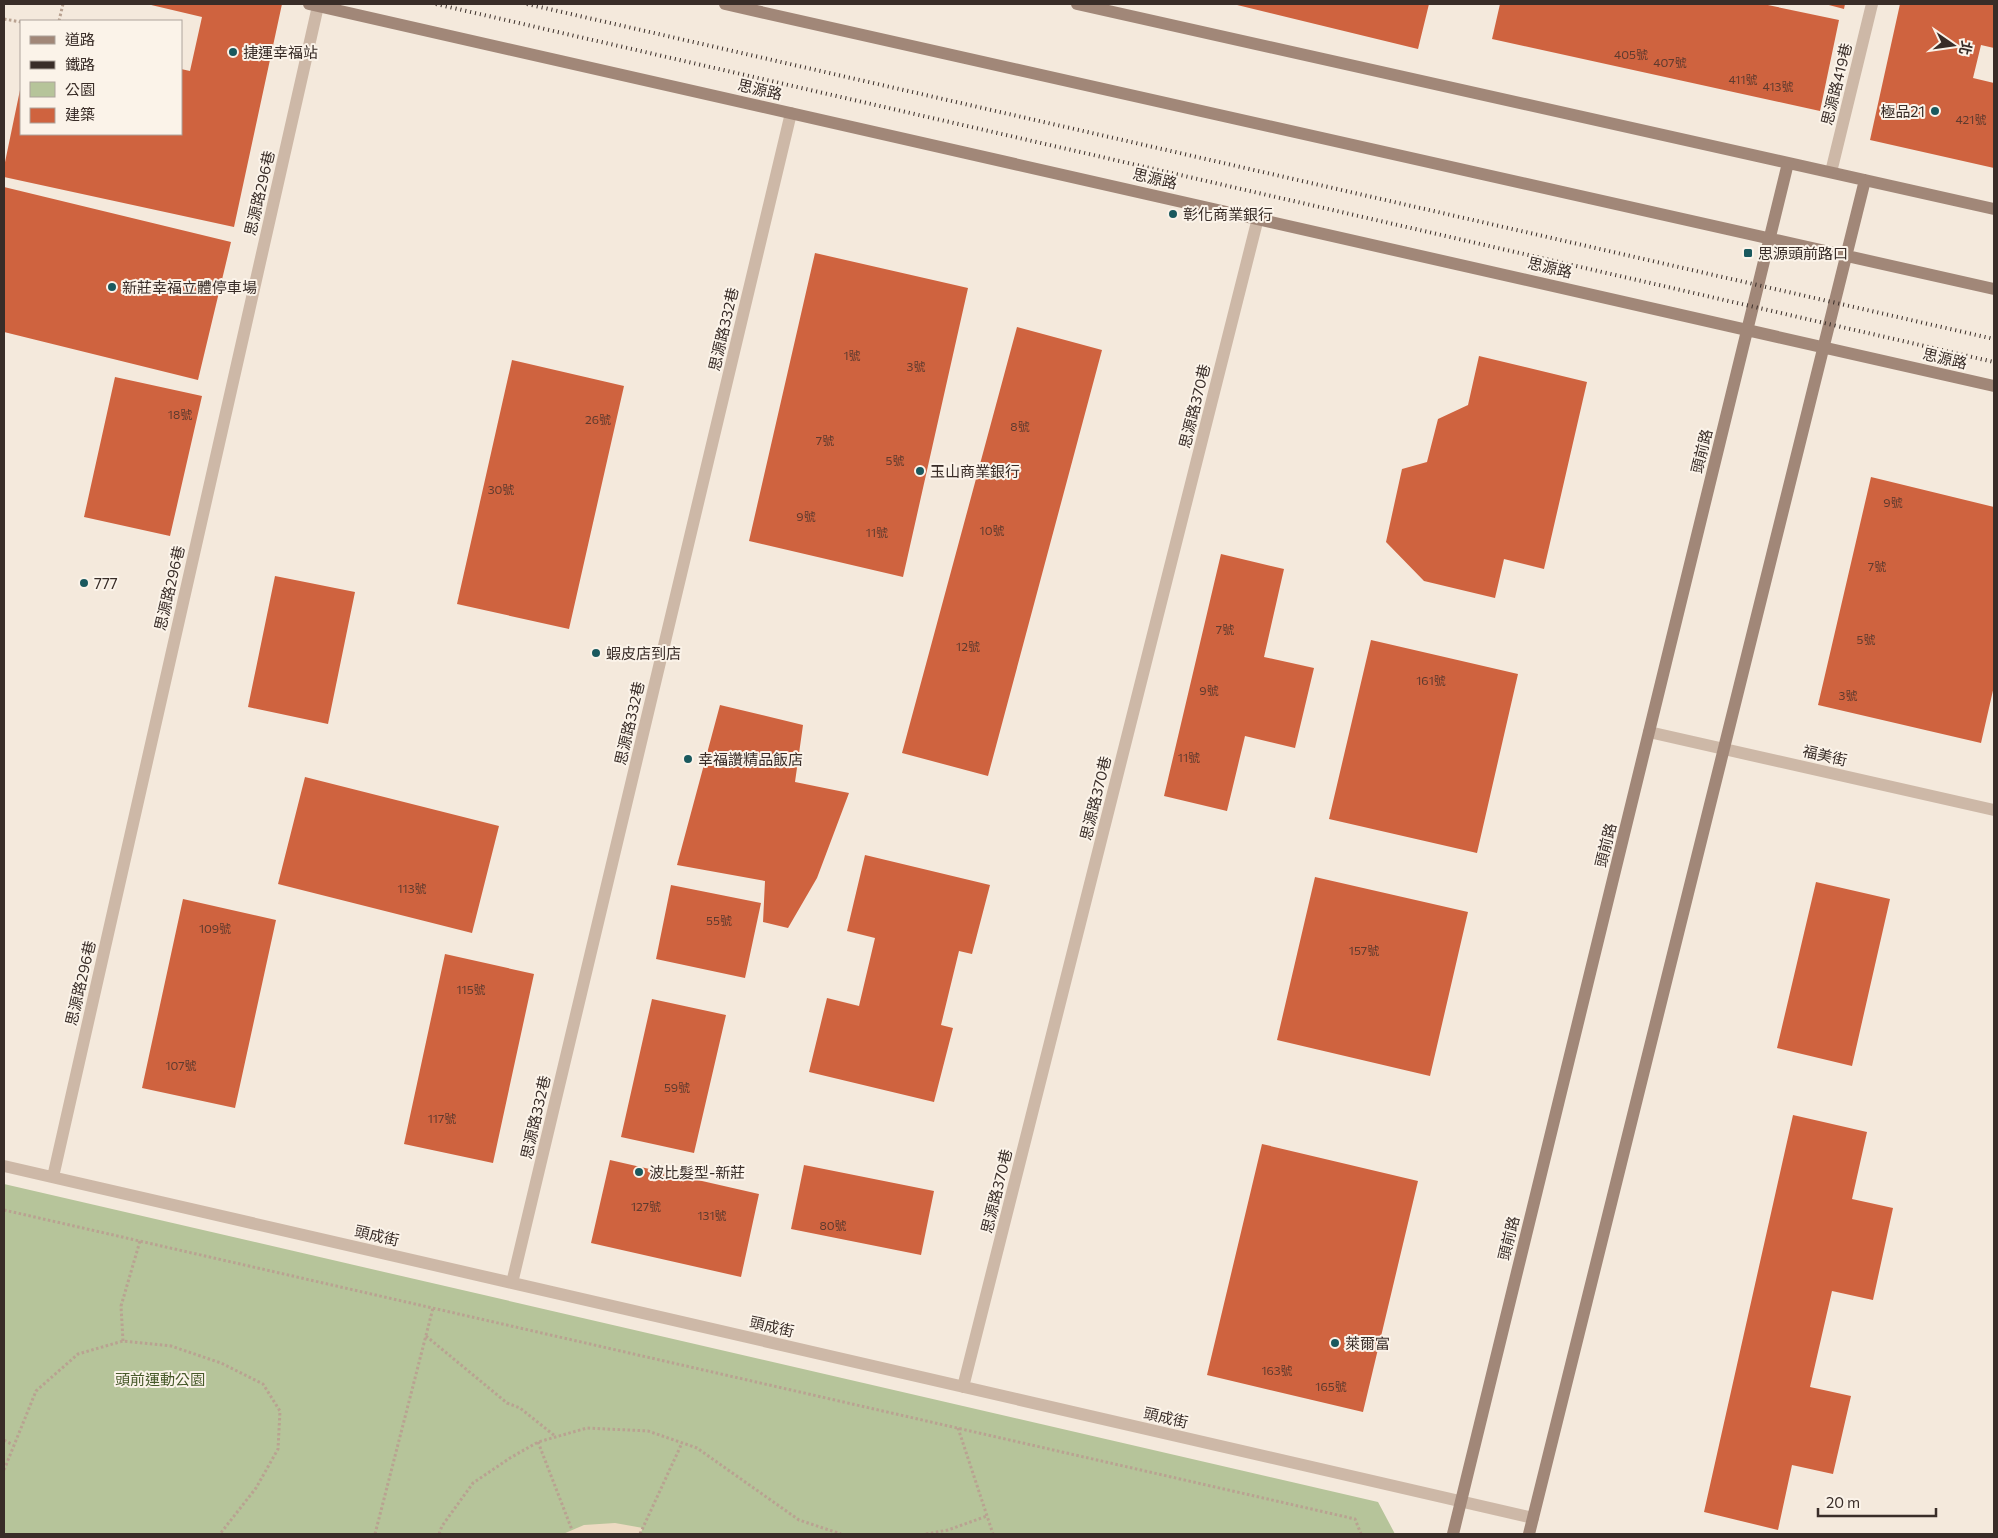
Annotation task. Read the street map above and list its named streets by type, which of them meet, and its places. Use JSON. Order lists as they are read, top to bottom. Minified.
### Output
{"streets":{"main road":["思源路","頭前路"],"street":["思源路419巷","思源路296巷","思源路332巷","思源路370巷","福美街","頭成街"]},"crossings":[["思源路","思源路296巷"],["思源路","思源路332巷"],["思源路","思源路370巷"],["思源路","頭前路"],["思源路296巷","頭成街"],["思源路332巷","頭成街"],["思源路370巷","頭成街"],["頭前路","福美街"],["頭前路","頭成街"]],"parks":["頭前運動公園"],"places":{"other":["捷運幸福站","極品21","彰化商業銀行","新莊幸福立體停車場","玉山商業銀行","777","蝦皮店到店","幸福讚精品飯店","波比髮型-新莊","萊爾富"],"transit":["思源頭前路口"]},"house_numbers":["405號","407號","411號","413號","421號","1號","3號","18號","26號","8號","7號","5號","30號","9號","9號","10號","11號","7號","7號","5號","12號","161號","9號","3號","11號","113號","55號","109號","157號","115號","107號","59號","117號","127號","131號","80號","163號","165號"],"legend":["道路","鐵路","公園","建築"],"scale_bar":"20 m","north":"right"}
